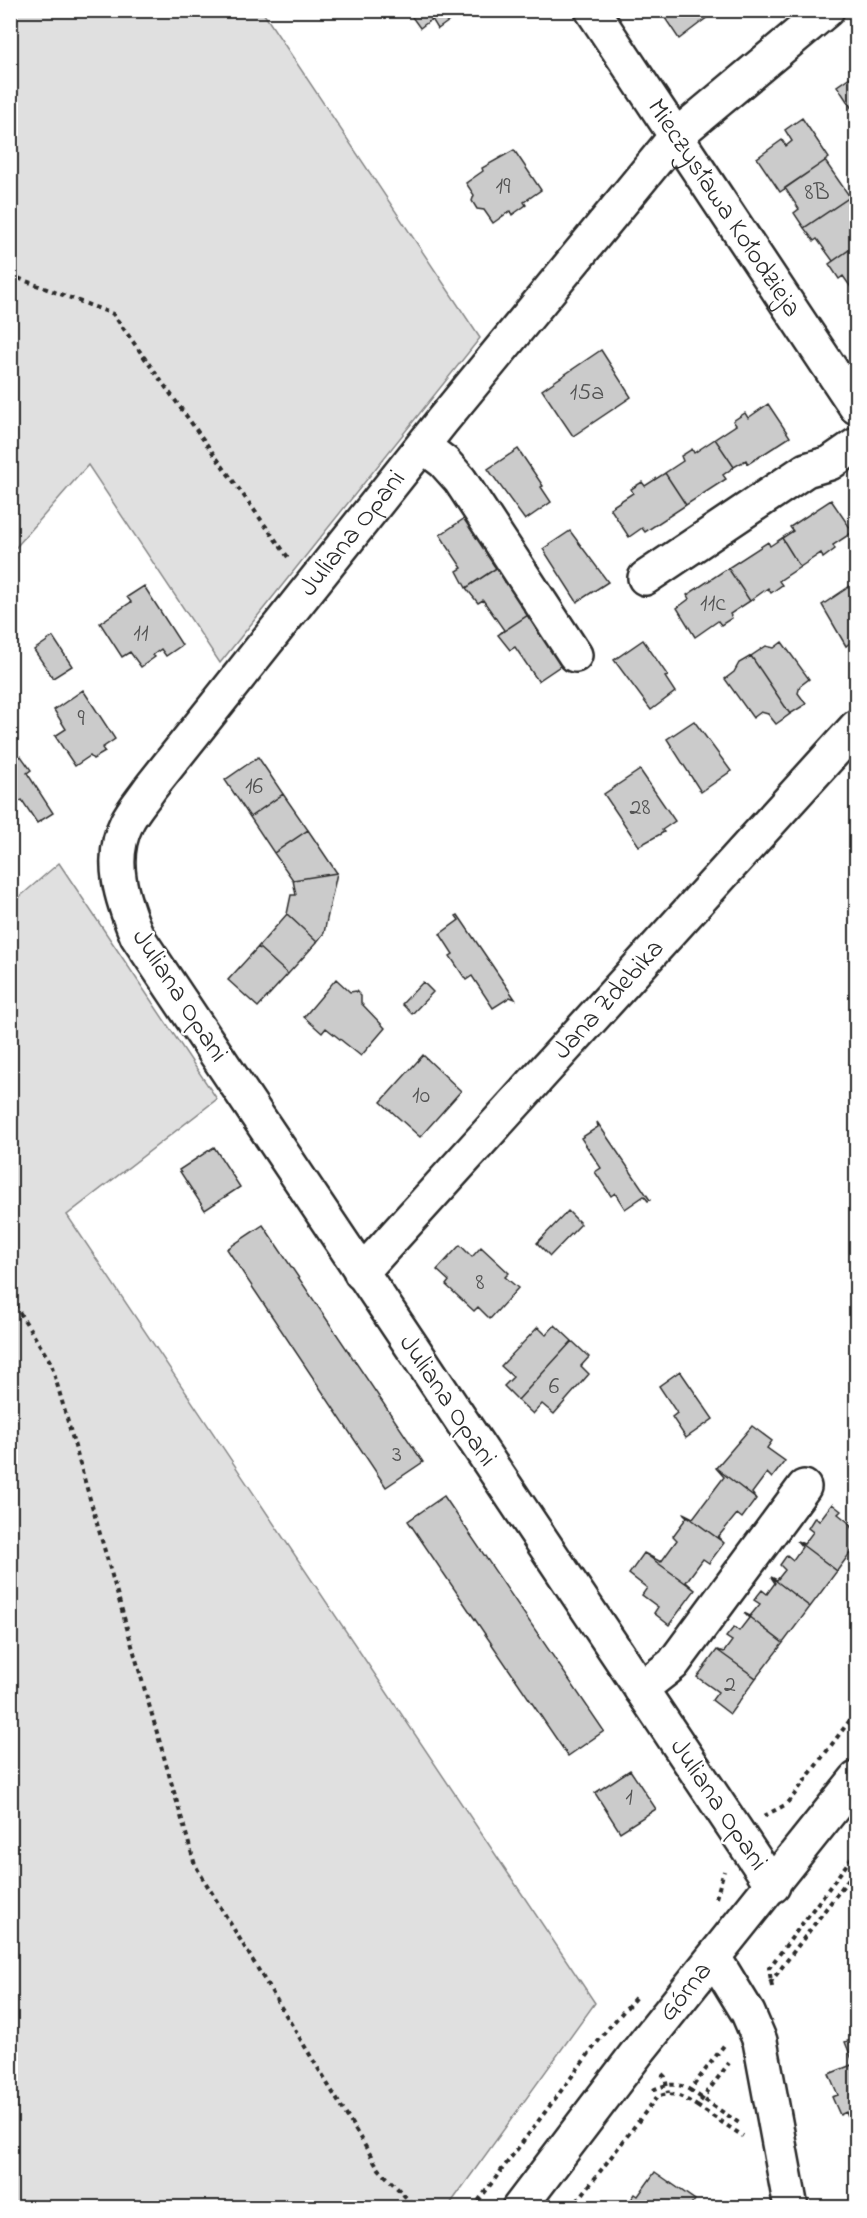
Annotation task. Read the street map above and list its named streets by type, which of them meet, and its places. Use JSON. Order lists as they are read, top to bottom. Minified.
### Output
{"streets":{"street":["Mieczysława Kołodzieja","Juliana Opani","Jana Zdebika","Górna"]},"crossings":[["Mieczysława Kołodzieja","Juliana Opani"],["Juliana Opani","Jana Zdebika"],["Juliana Opani","Górna"]],"house_numbers":["19","8B","15a","11c","11","9","16","28","10","8","6","3","2","1"]}
